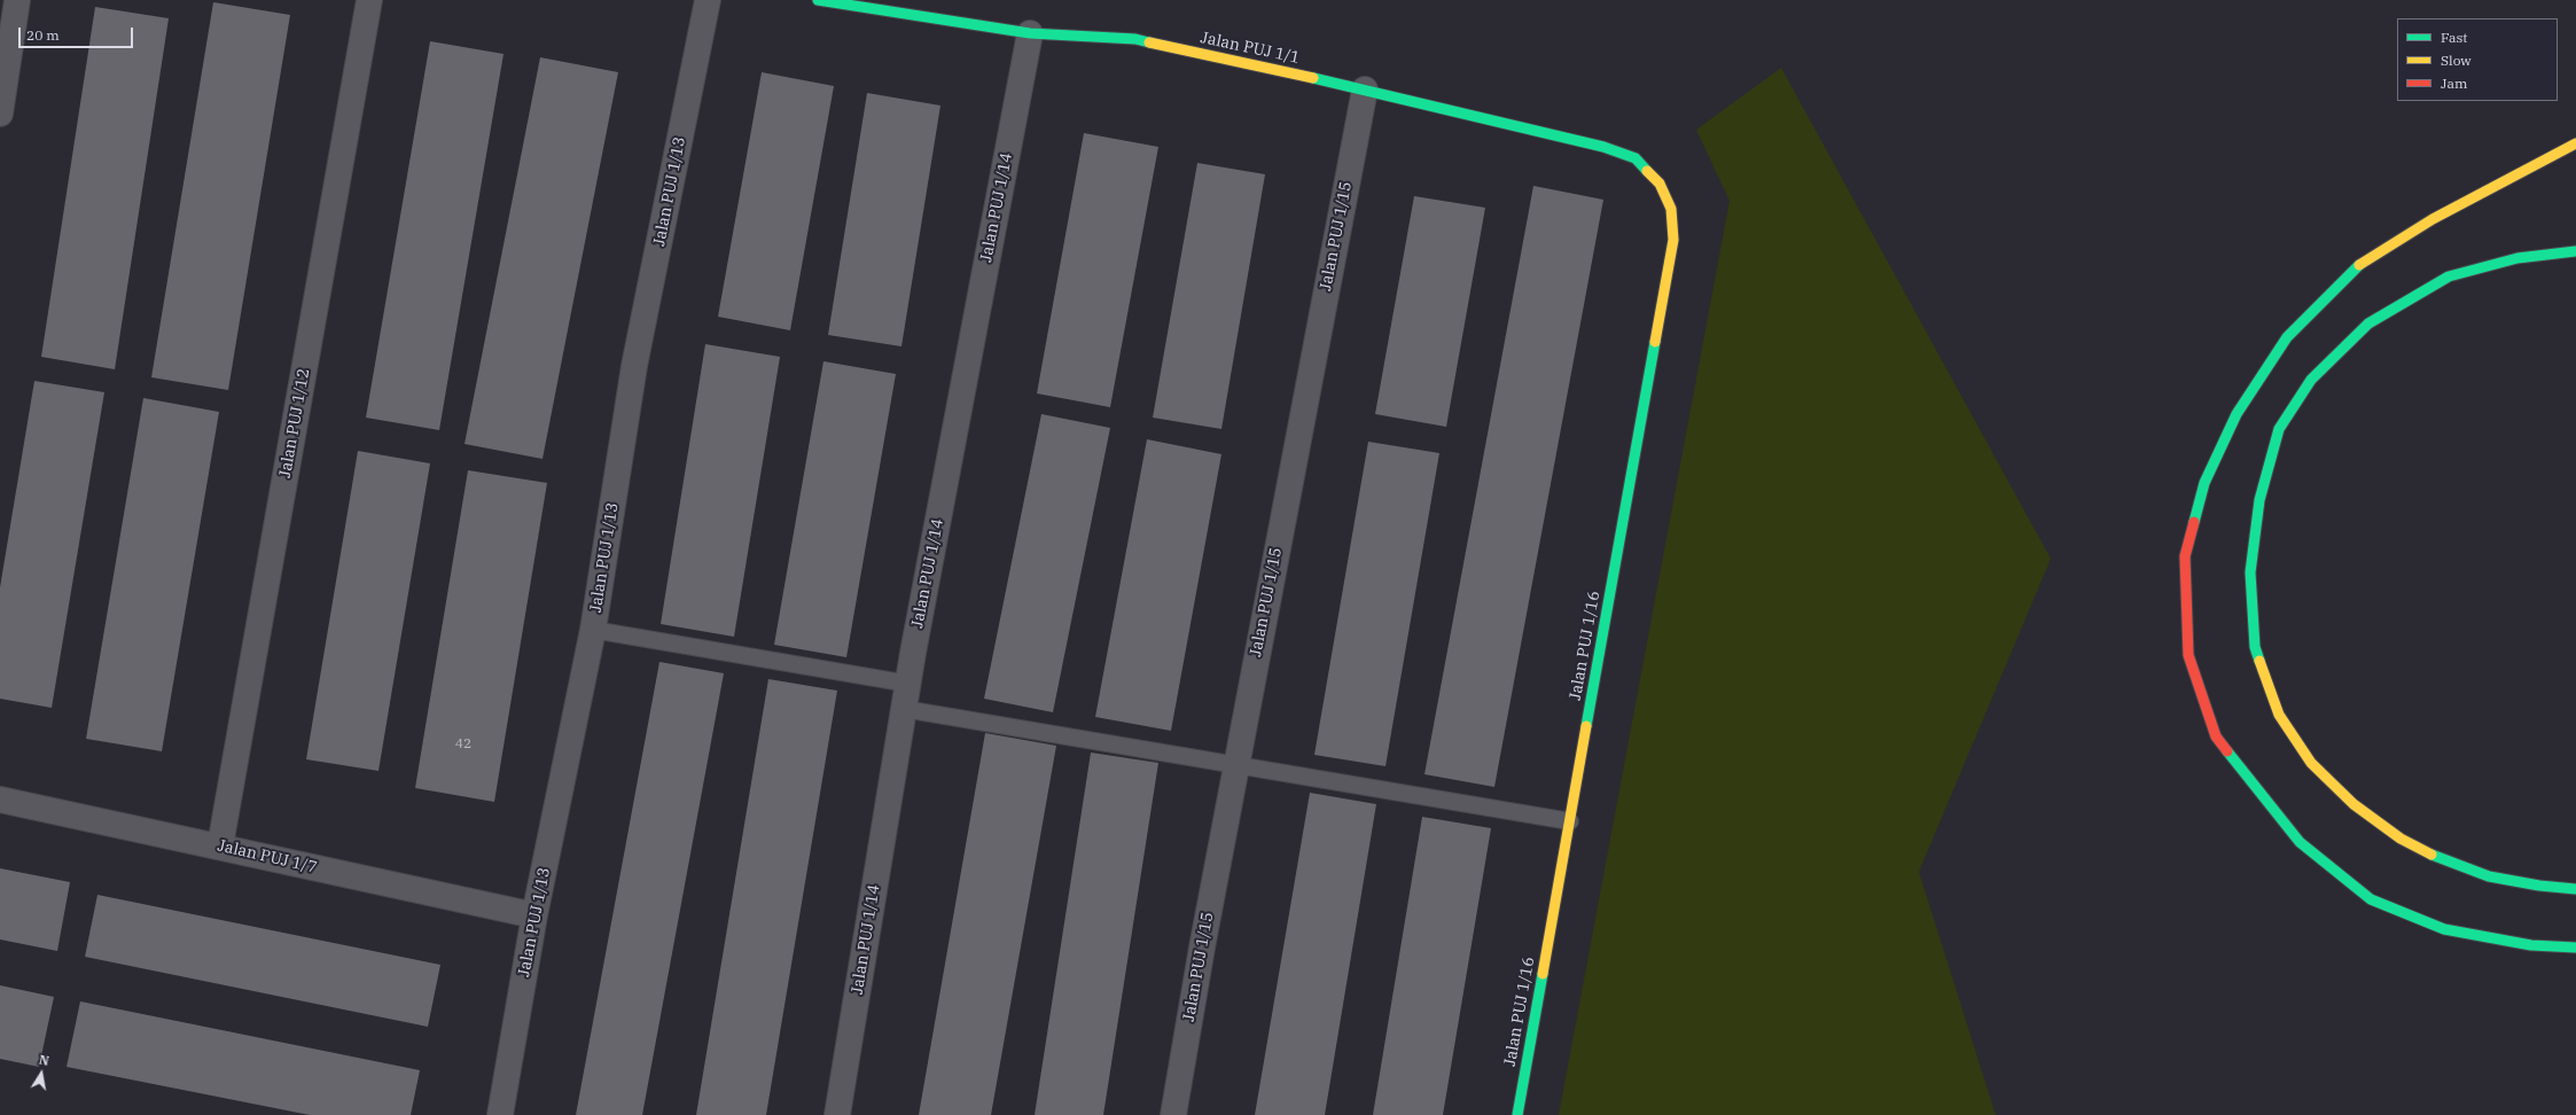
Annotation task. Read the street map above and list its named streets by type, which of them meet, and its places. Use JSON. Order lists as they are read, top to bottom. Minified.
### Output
{"streets":{"main road":["Jalan PUJ 1/1","Jalan PUJ 1/16"],"street":["Jalan PUJ 1/13","Jalan PUJ 1/14","Jalan PUJ 1/15","Jalan PUJ 1/12","Jalan PUJ 1/7"]},"crossings":[["Jalan PUJ 1/1","Jalan PUJ 1/14"],["Jalan PUJ 1/1","Jalan PUJ 1/15"],["Jalan PUJ 1/1","Jalan PUJ 1/16"],["Jalan PUJ 1/13","Jalan PUJ 1/7"],["Jalan PUJ 1/12","Jalan PUJ 1/7"]],"house_numbers":["42"],"legend":["Fast","Slow","Jam"],"scale_bar":"20 m","north":"top"}
